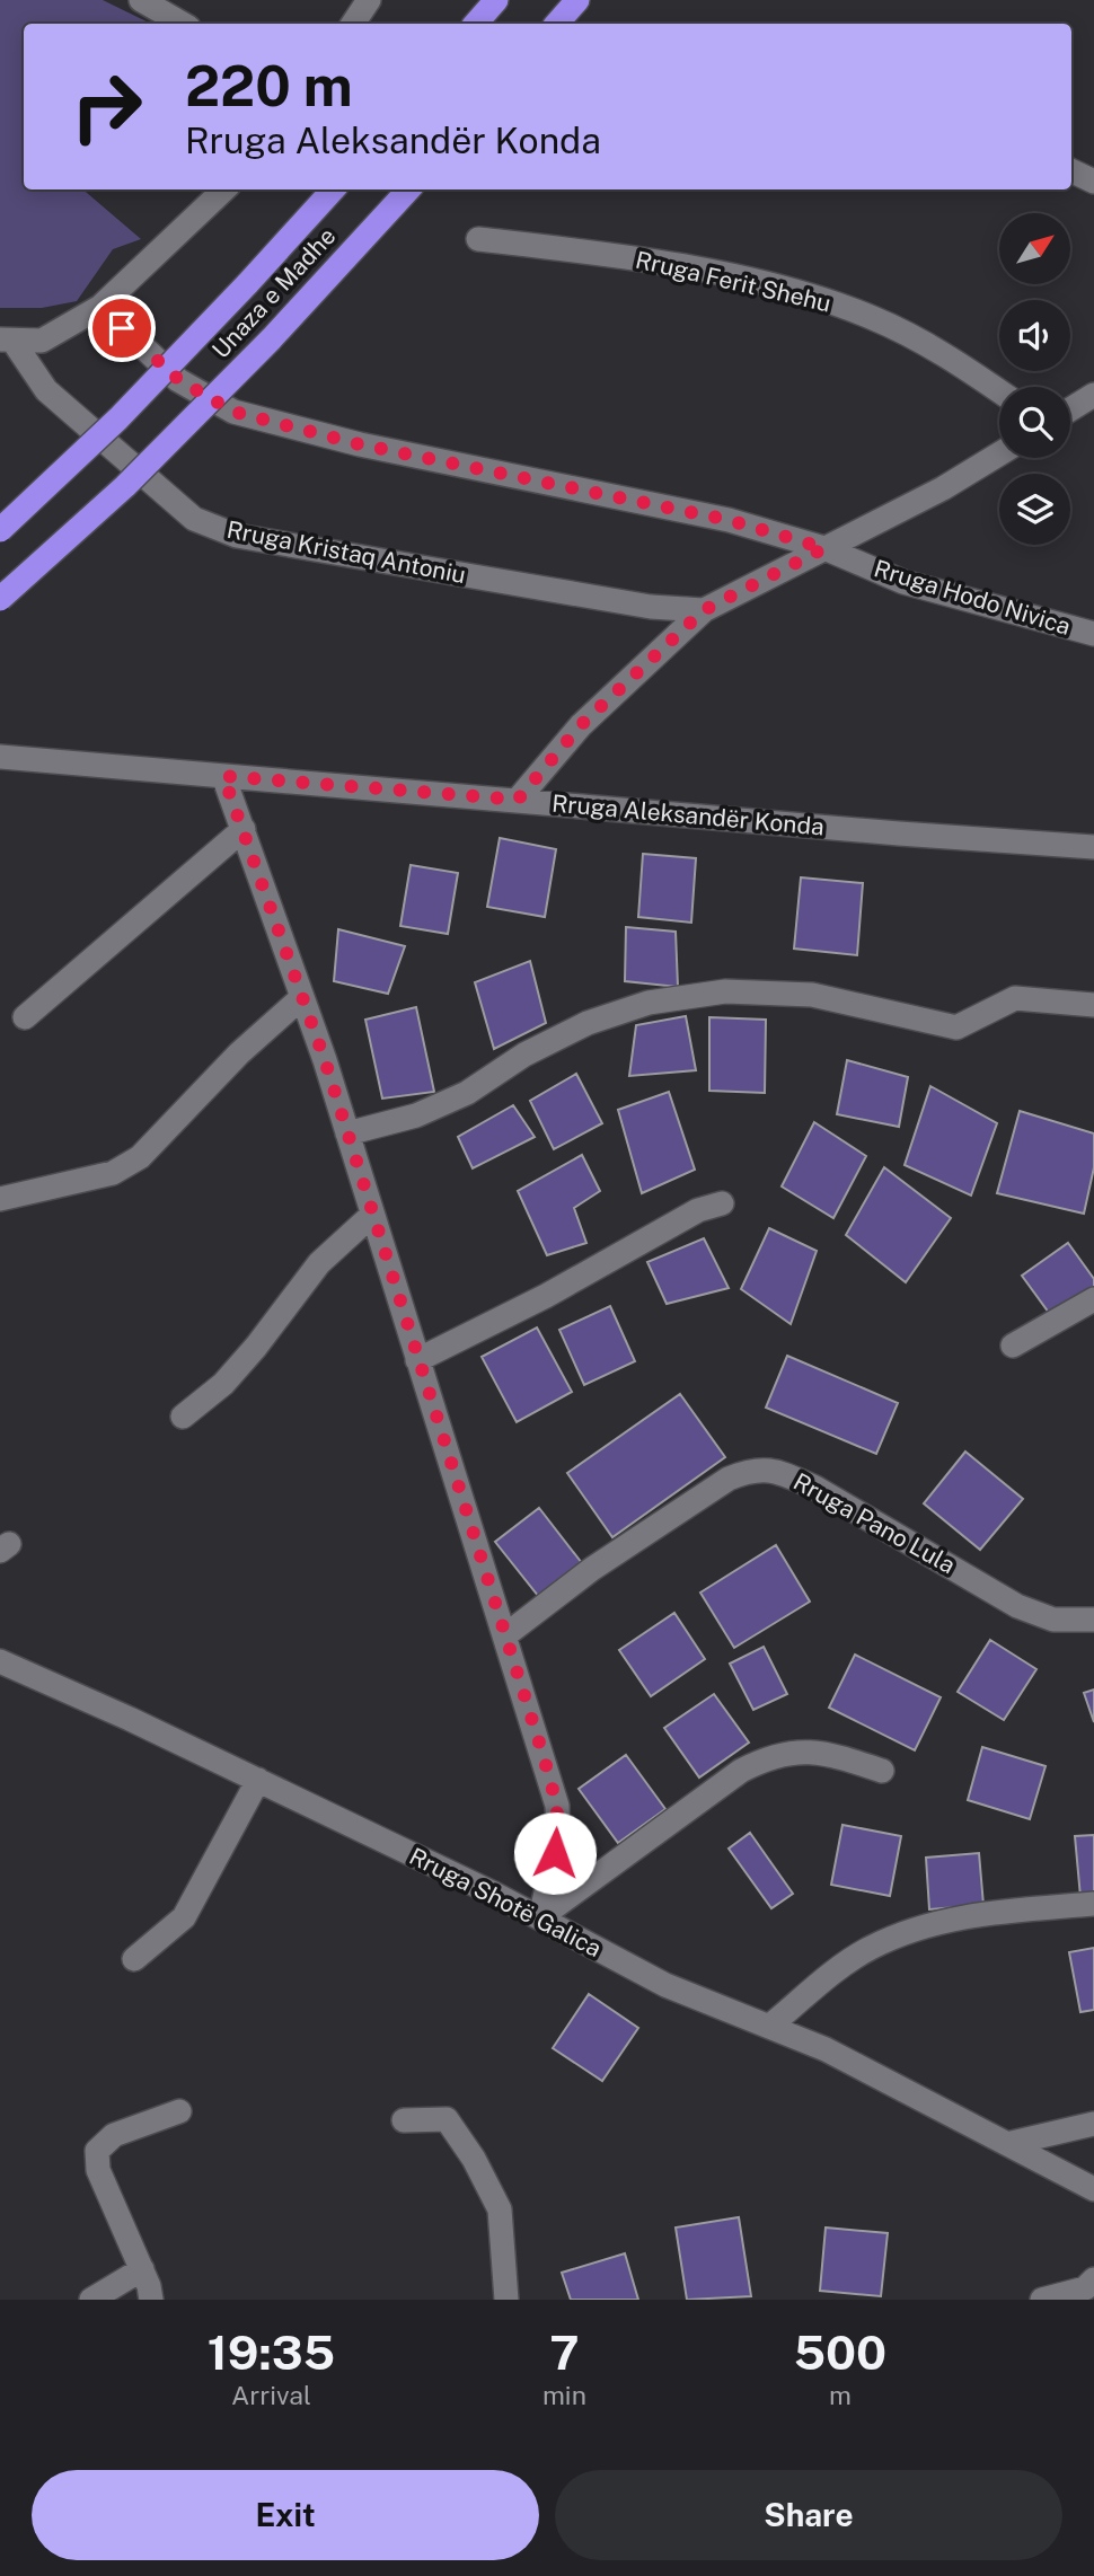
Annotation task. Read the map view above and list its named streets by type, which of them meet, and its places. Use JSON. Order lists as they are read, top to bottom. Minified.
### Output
{"streets":{"highway":["Unaza e Madhe"],"street":["Rruga Ferit Shehu","Rruga Kristaq Antoniu","Rruga Hodo Nivica","Rruga Aleksandër Konda","Rruga Pano Lula","Rruga Shotë Galica"]},"north":"top right","page":{"turn":["220 m","Rruga Aleksandër Konda"],"eta":["19:35","Arrival","7","min","500","m"],"buttons":["Exit","Share"]}}
